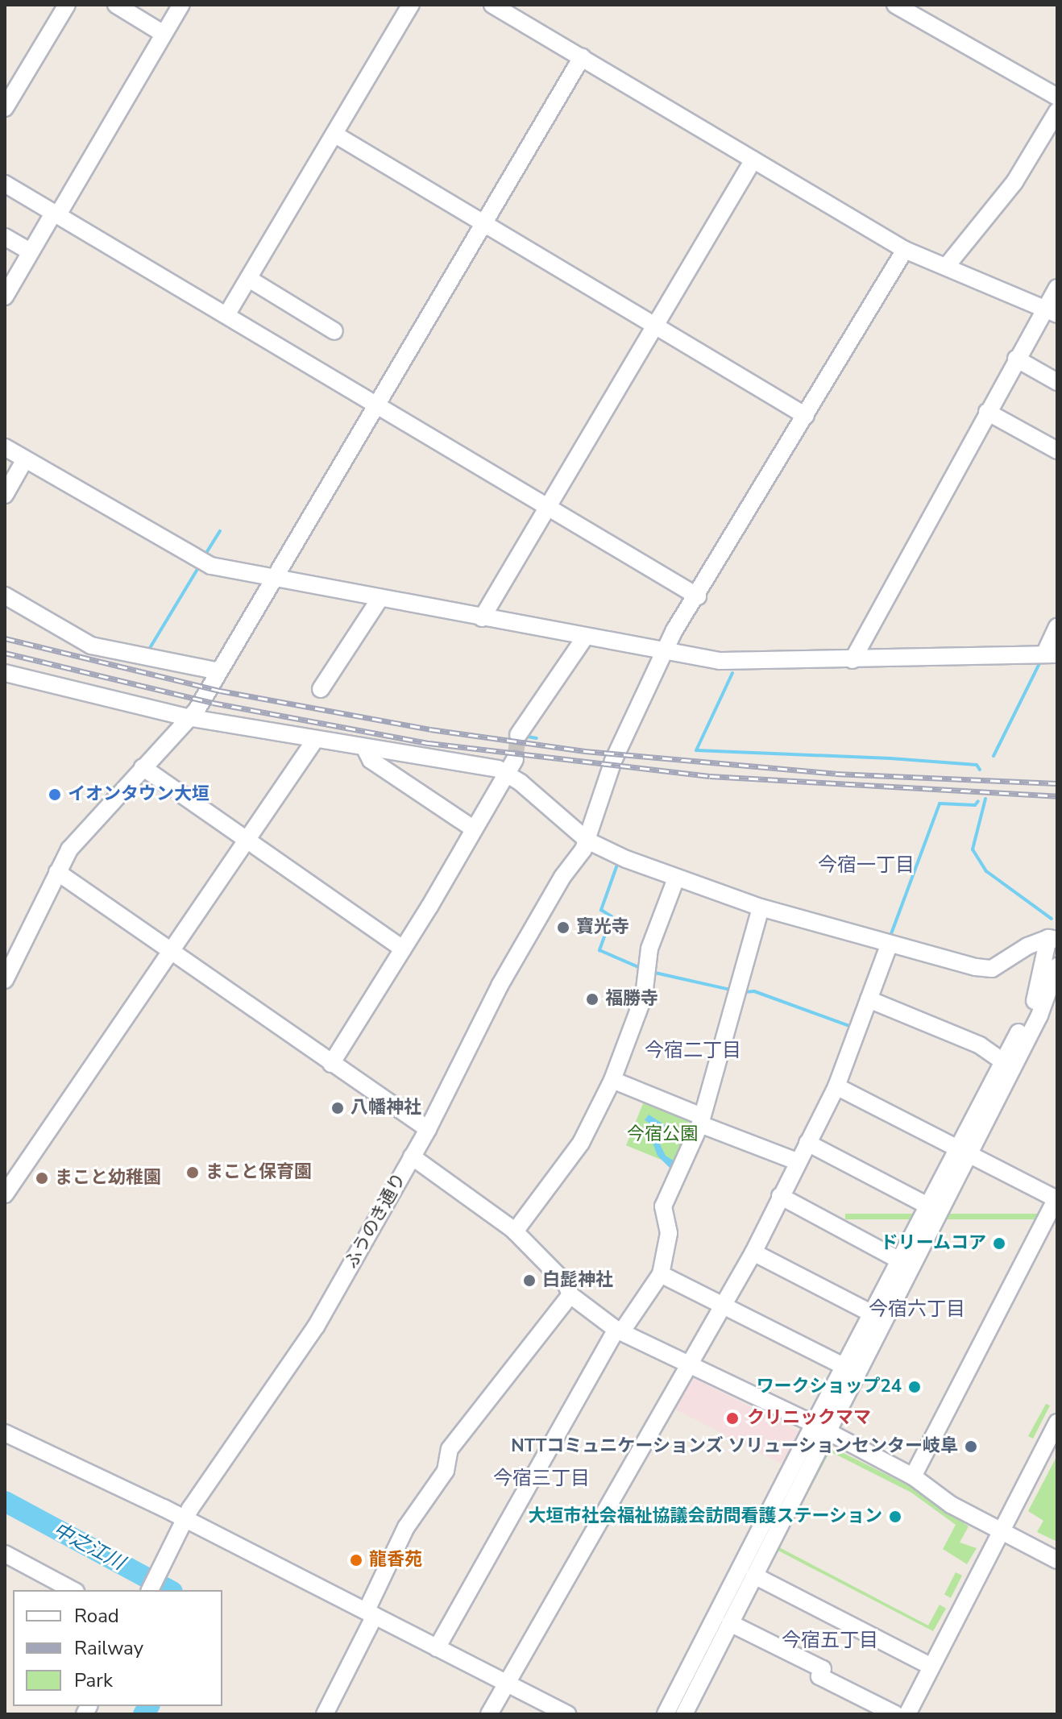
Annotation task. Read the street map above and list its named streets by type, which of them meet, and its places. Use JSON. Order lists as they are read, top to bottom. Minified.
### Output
{"streets":{"street":["ふうのき通り"]},"districts":["今宿一丁目","今宿二丁目","今宿六丁目","今宿三丁目","今宿五丁目"],"water":["中之江川"],"parks":["今宿公園"],"places":["イオンタウン大垣","寶光寺","福勝寺","八幡神社","まこと保育園","まこと幼稚園","ドリームコア","白髭神社","ワークショップ24","クリニックママ","NTTコミュニケーションズ ソリューションセンター岐阜","大垣市社会福祉協議会訪問看護ステーション","龍香苑"],"legend":["Road","Railway","Park"]}
